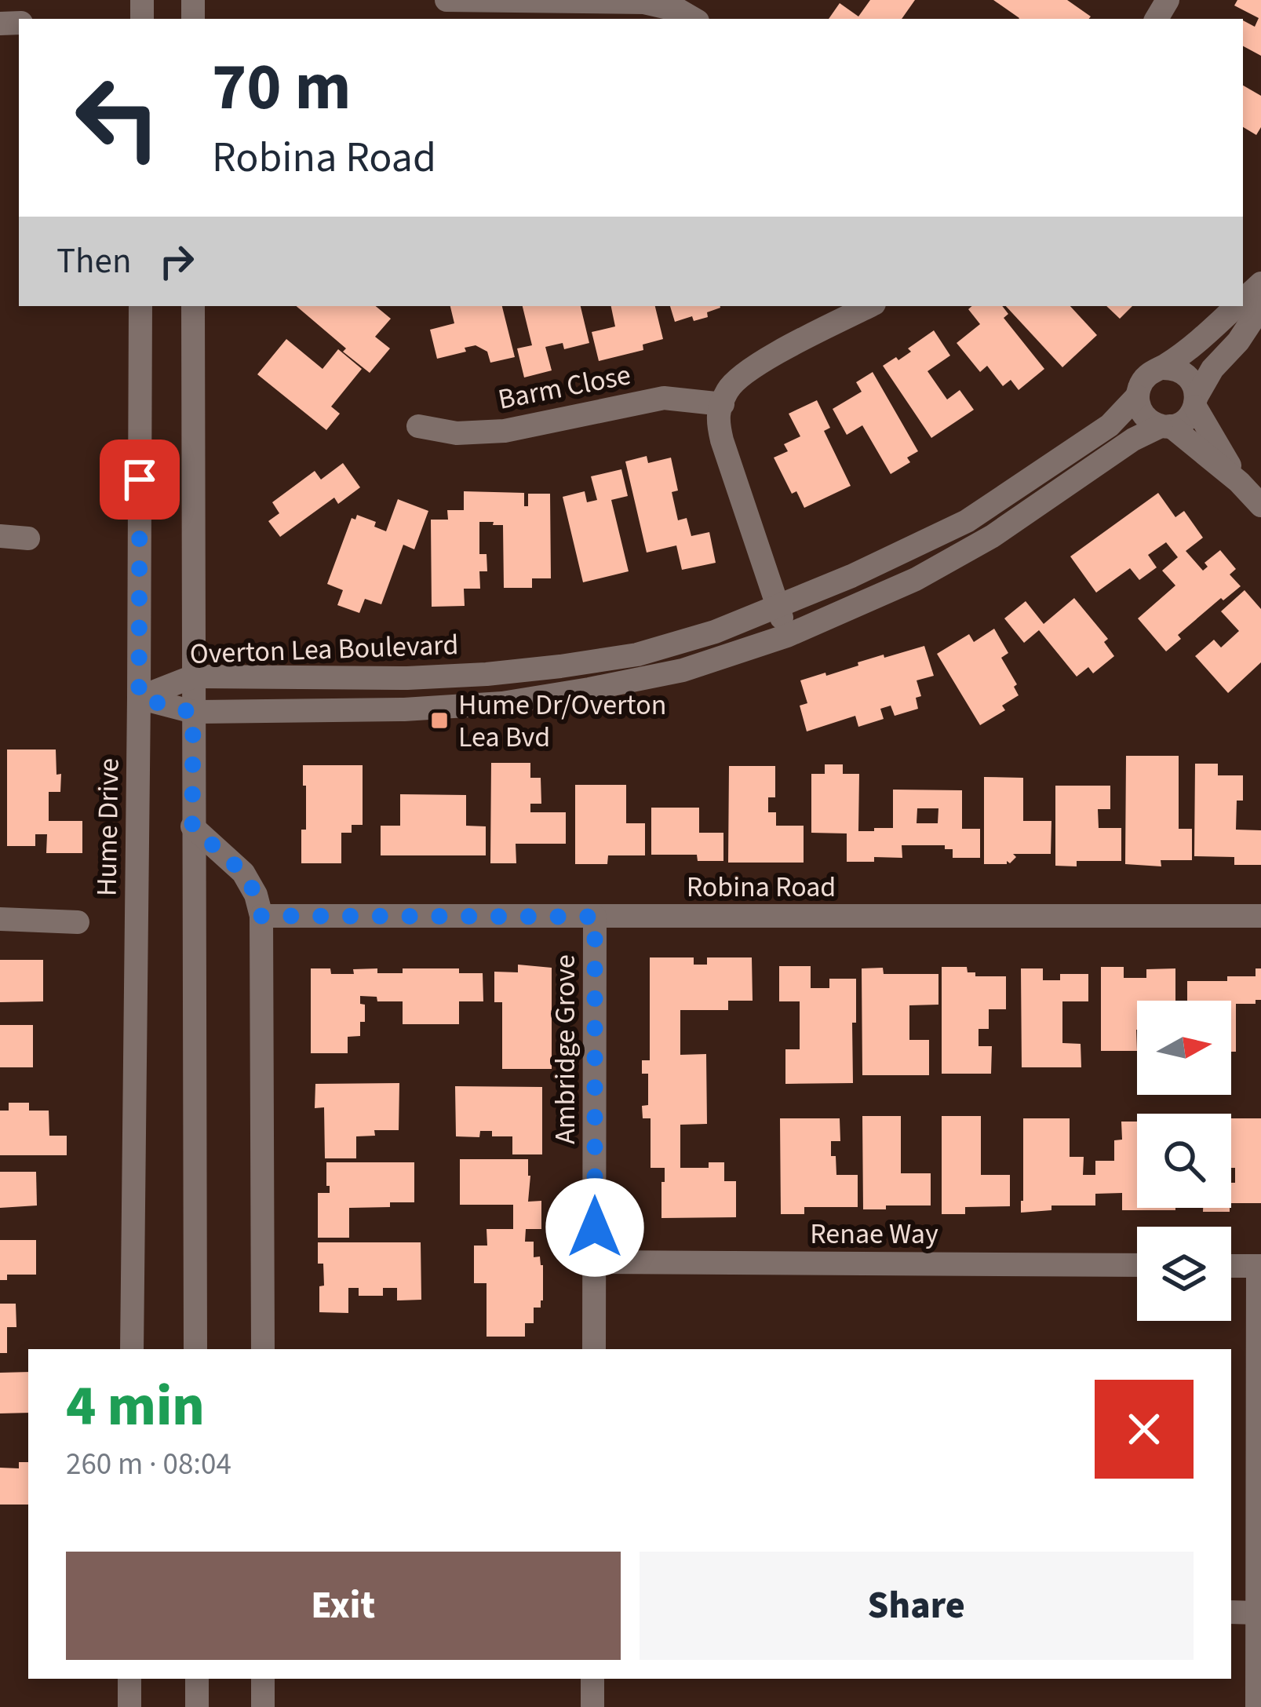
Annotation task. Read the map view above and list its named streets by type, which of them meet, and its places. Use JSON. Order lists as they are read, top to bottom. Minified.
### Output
{"streets":{"street":["Barm Close","Overton Lea Boulevard","Hume Drive","Robina Road","Ambridge Grove","Renae Way"]},"crossings":[["Overton Lea Boulevard","Hume Drive"],["Robina Road","Ambridge Grove"],["Ambridge Grove","Renae Way"]],"places":{"transit":["Hume Dr/Overton Lea Bvd"]},"north":"right","page":{"turn":["70 m","Robina Road"],"then":"Then","heading":["4 min","260 m · 08:04"],"buttons":["Exit","Share"]}}
